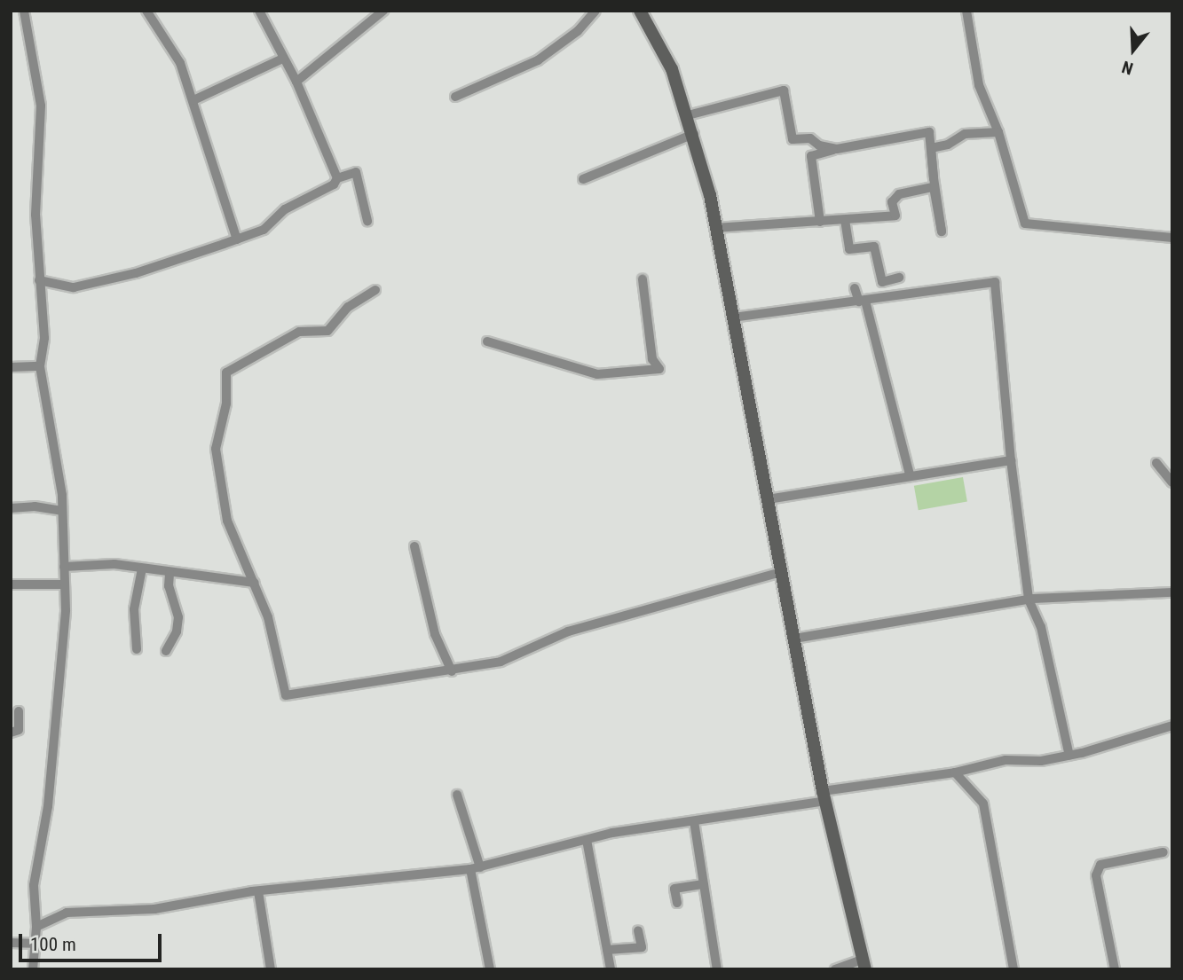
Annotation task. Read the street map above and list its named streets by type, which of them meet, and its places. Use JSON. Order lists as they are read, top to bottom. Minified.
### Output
{"scale_bar":"100 m","north":"bottom"}
